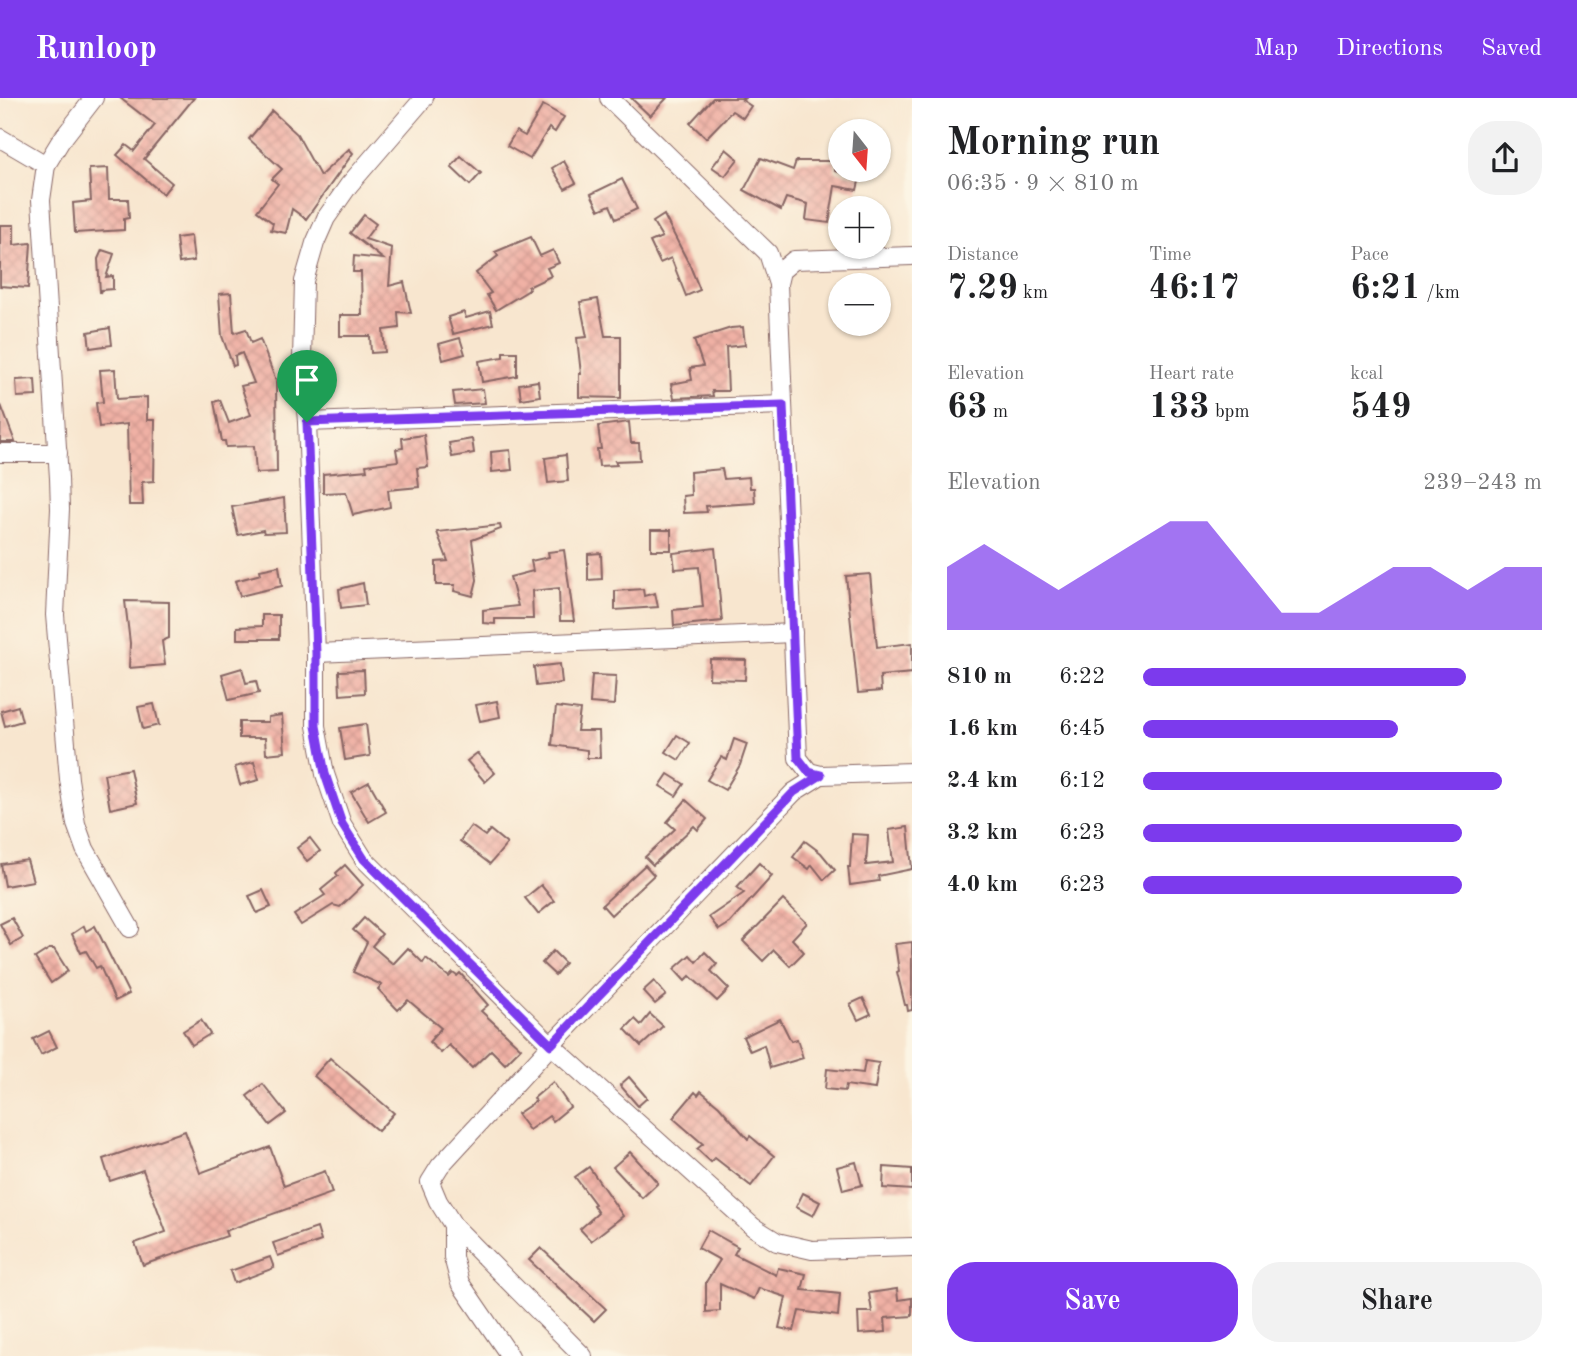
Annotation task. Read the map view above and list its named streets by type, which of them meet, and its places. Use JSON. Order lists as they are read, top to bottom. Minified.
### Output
{"north":"bottom","page":{"header":"Runloop","nav":["Map","Directions","Saved"],"heading":["Morning run","06:35 · 9 × 810 m"],"map_buttons":["+","−"],"stats":[["Distance","7.29 km"],["Time","46:17"],["Pace","6:21 /km"],["Elevation","63 m"],["Heart rate","133 bpm"],["kcal","549"]],"chart":["Elevation","239–243 m"],"list":[{"name":"810 m","note":"6:22"},{"name":"1.6 km","note":"6:45"},{"name":"2.4 km","note":"6:12"},{"name":"3.2 km","note":"6:23"},{"name":"4.0 km","note":"6:23"}],"buttons":["Save","Share"]}}
